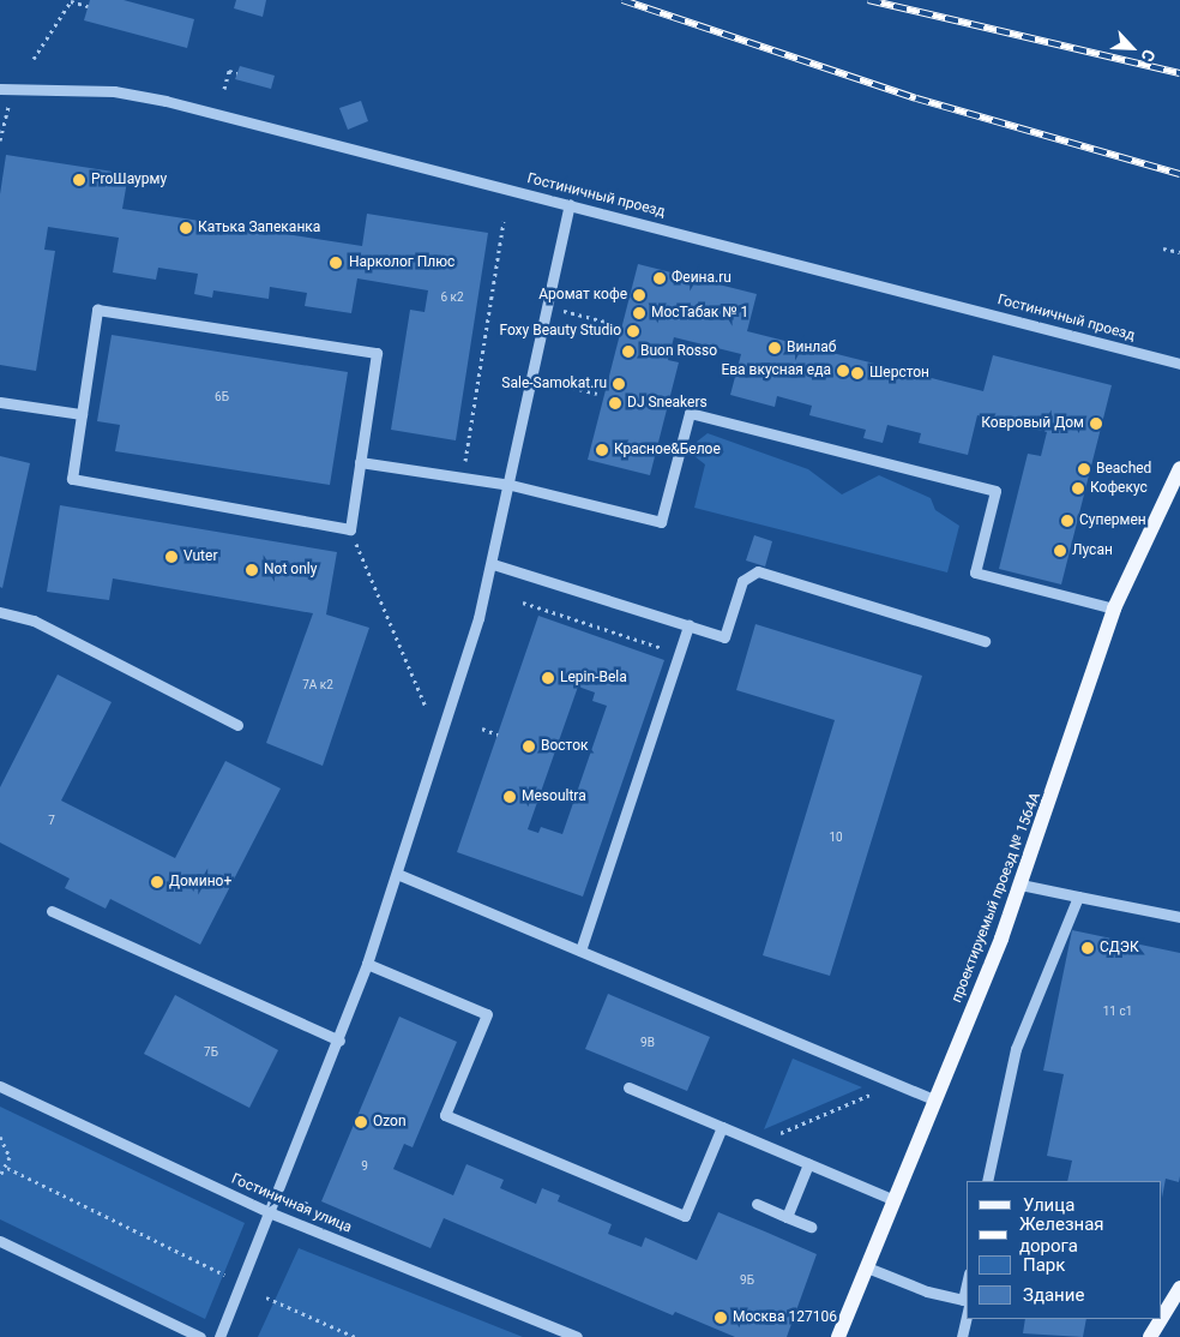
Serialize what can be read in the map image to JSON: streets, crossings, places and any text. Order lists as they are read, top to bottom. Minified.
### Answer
{"streets":{"main road":["проектируемый проезд № 1564А"],"street":["Гостиничный проезд","Гостиничная улица"]},"places":["ProШаурму","Катька Запеканка","Нарколог Плюс","Феина.ru","Аромат кофе","МосТабак № 1","Foxy Beauty Studio","Винлаб","Buon Rosso","Ева вкусная еда","Шерстон","Sale-Samokat.ru","DJ Sneakers","Ковровый Дом","Красное&Белое","Beached","Кофекус","Супермен","Лусан","Vuter","Not only","Lepin-Bela","Восток","Mesoultra","Домино+","СДЭК","Ozon","Москва 127106"],"house_numbers":["6 к2","6Б","7А к2","7","10","11 с1","9В","7Б","9","9Б"],"legend":["Улица","Железная дорога","Парк","Здание"],"north":"bottom right"}
